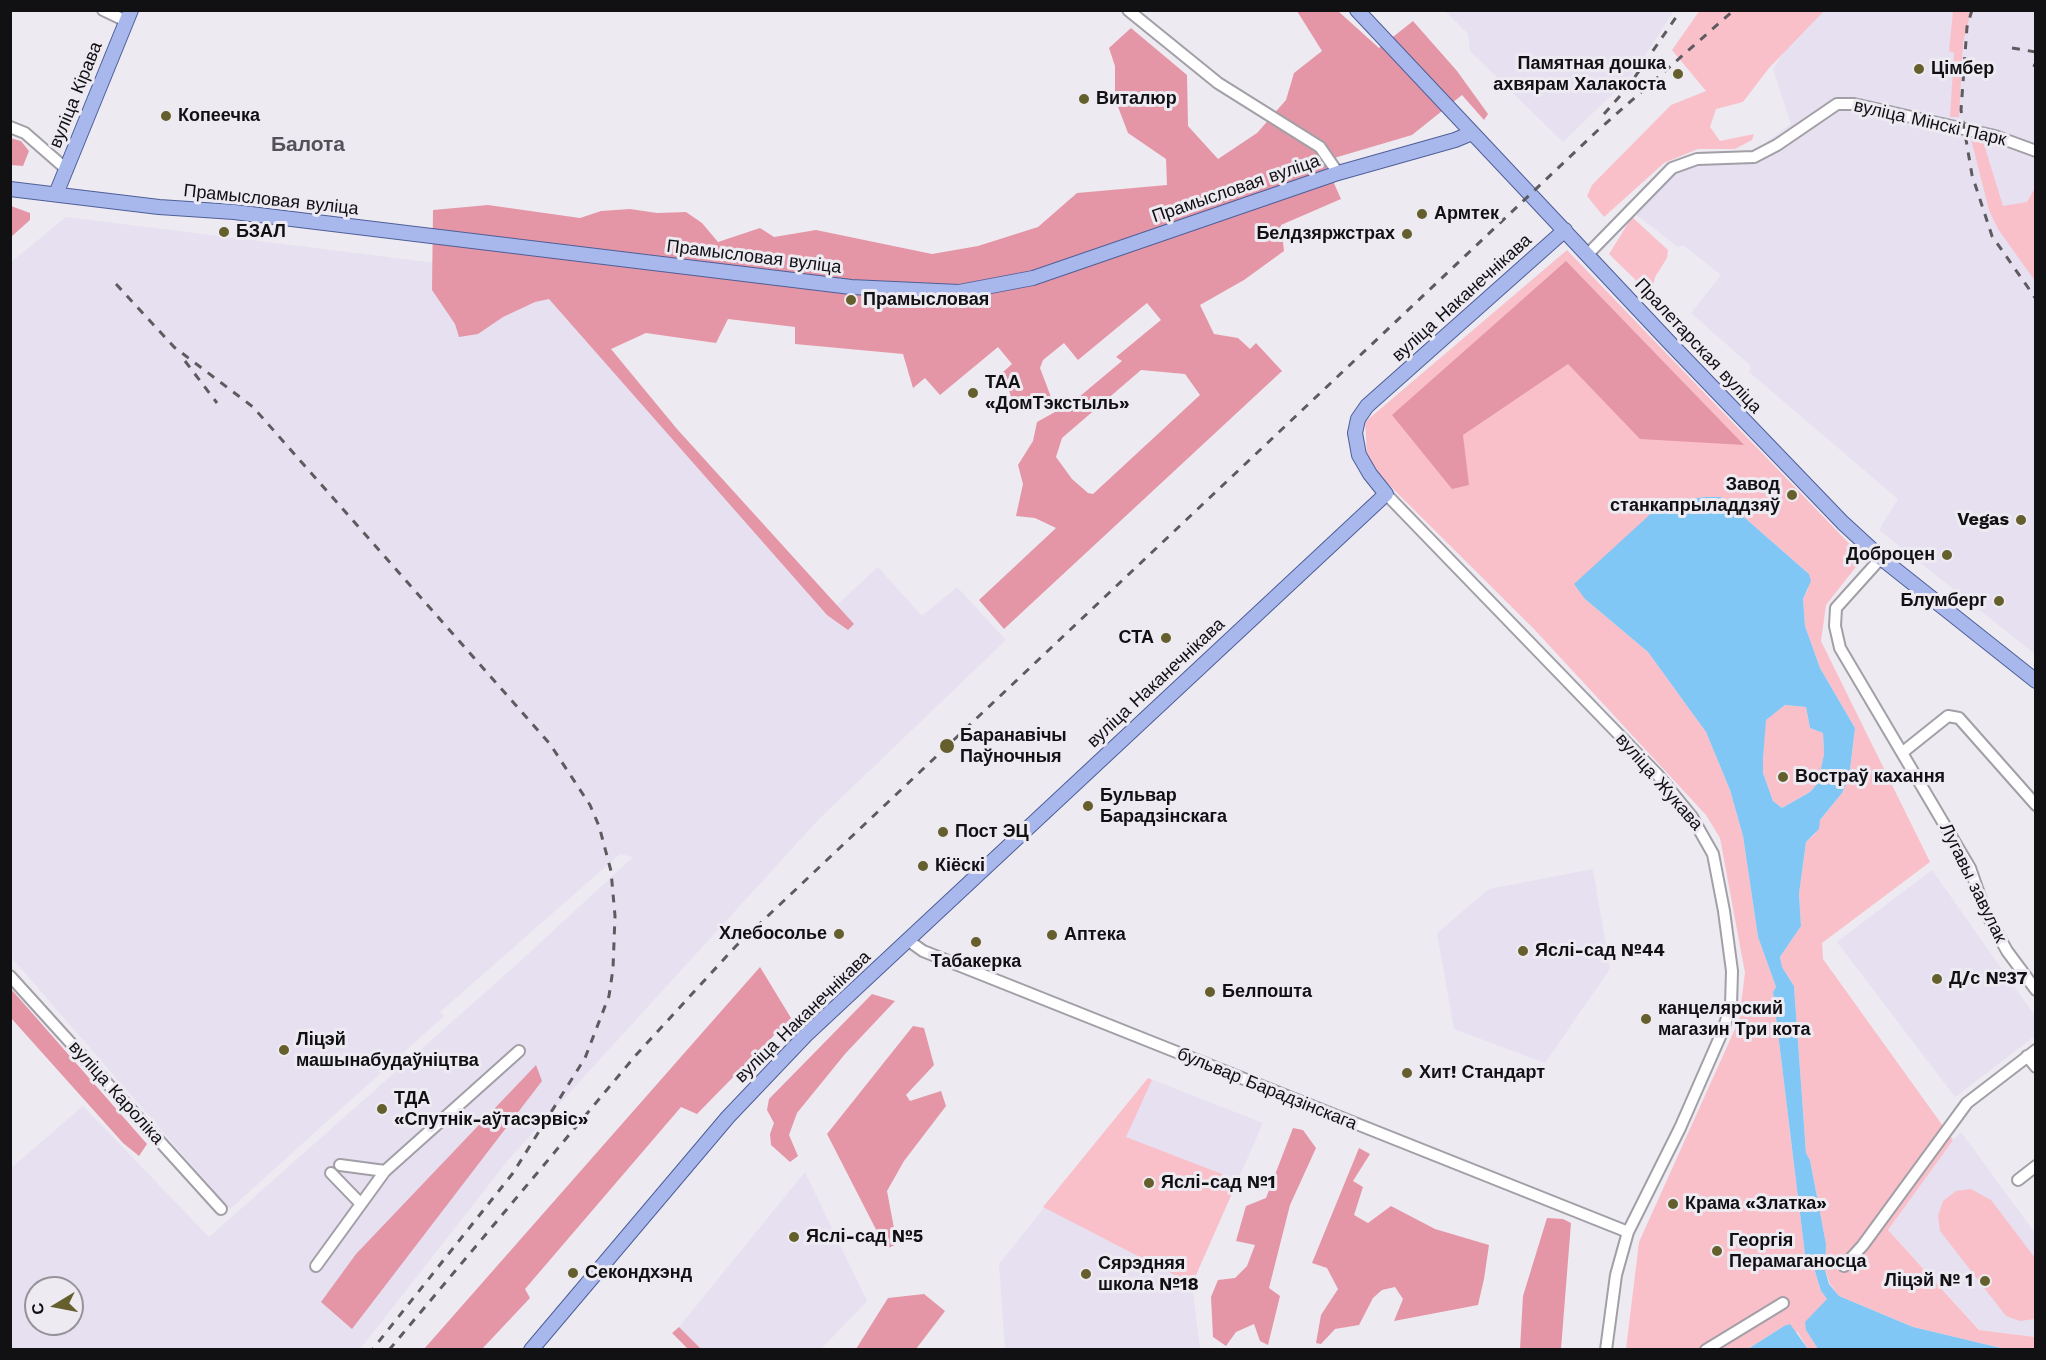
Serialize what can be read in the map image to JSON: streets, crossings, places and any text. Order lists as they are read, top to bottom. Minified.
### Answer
{"streets":{"main road":["вуліца Кірава","Прамысловая вуліца","вуліца Наканечнікава","Пралетарская вуліца"],"street":["вуліца Мінскі Парк","вуліца Жукава","Лугавы завулак","бульвар Барадзінскага","вуліца Кароліка"]},"crossings":[["вуліца Кірава","Прамысловая вуліца"],["вуліца Мінскі Парк","Пралетарская вуліца"],["Прамысловая вуліца","Пралетарская вуліца"],["вуліца Наканечнікава","Пралетарская вуліца"],["вуліца Наканечнікава","вуліца Жукава"],["вуліца Наканечнікава","бульвар Барадзінскага"],["Пралетарская вуліца","Лугавы завулак"],["вуліца Жукава","бульвар Барадзінскага"]],"districts":["Балота"],"places":["Цімбер","Памятная дошка ахвярам Халакоста","Виталюр","Копеечка","Армтек","БЗАЛ","Белдзяржстрах","Прамысловая","ТАА «ДомТэкстыль»","Завод станкапрыладдзяў","Vegas","Доброцен","Блумберг","СТА","Баранавічы Паўночныя","Востраў кахання","Бульвар Барадзінскага","Пост ЭЦ","Кіёскі","Хлебосолье","Аптека","Табакерка","Яслі-сад №44","Д/с №37","Белпошта","канцелярский магазин Три кота","Ліцэй машынабудаўніцтва","Хит! Стандарт","ТДА «Спутнік-аўтасэрвіс»","Яслі-сад №1","Крама «Златка»","Яслі-сад №5","Георгія Перамаганосца","Секондхэнд","Сярэдняя школа №18","Ліцэй № 1"],"north":"left"}
